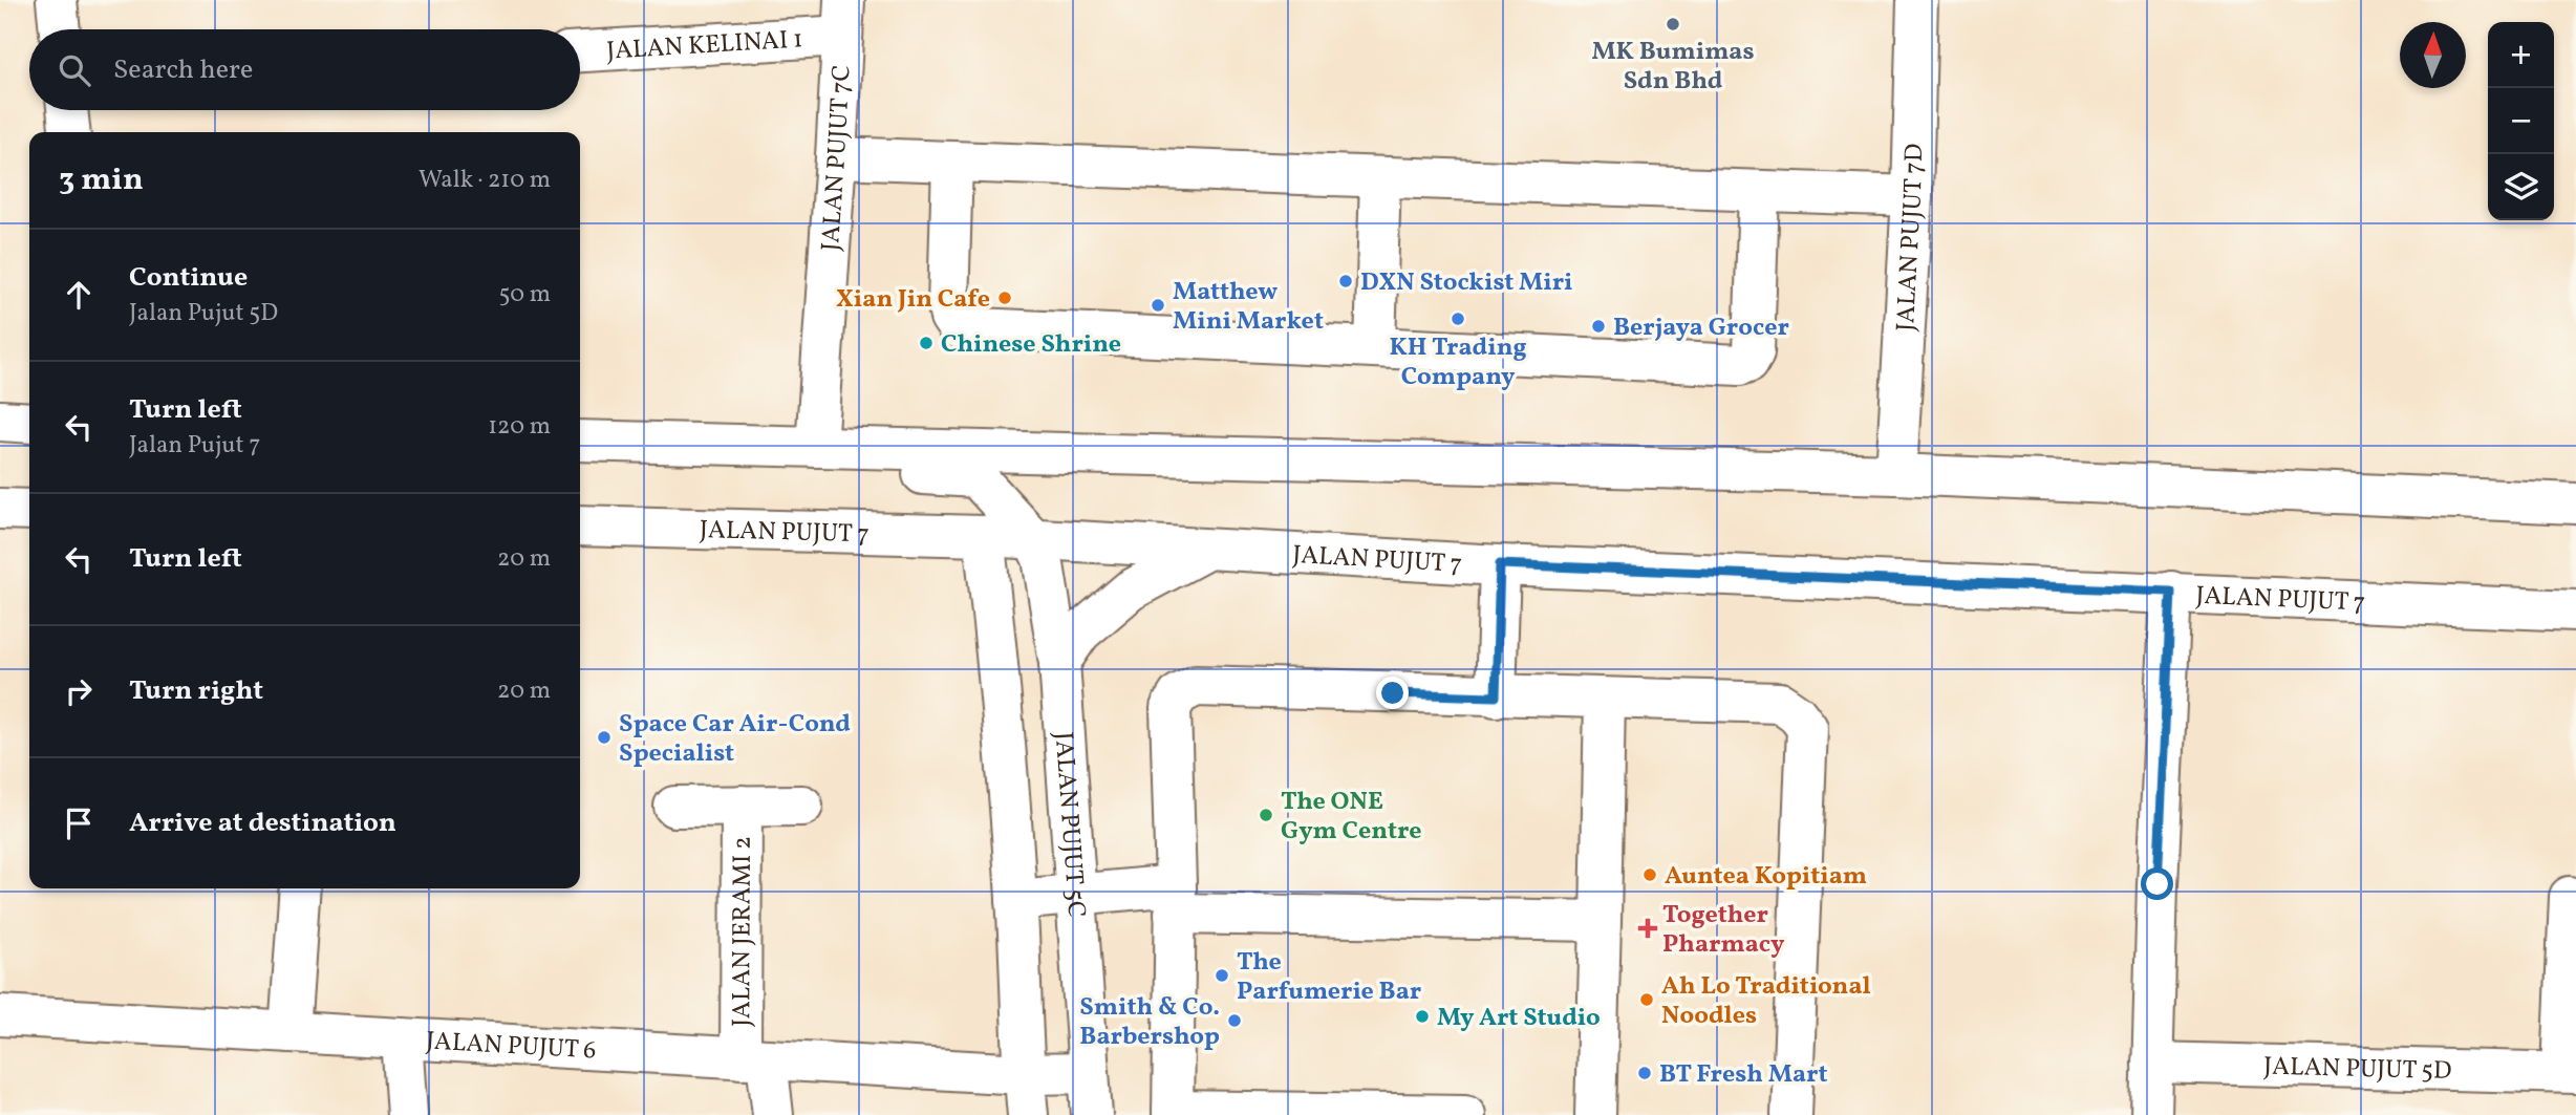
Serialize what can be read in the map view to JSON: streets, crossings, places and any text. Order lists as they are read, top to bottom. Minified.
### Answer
{"streets":{"street":["JALAN KELINAI 1","JALAN PUJUT 7C","JALAN PUJUT 7D","JALAN PUJUT 7","JALAN PUJUT 5C","JALAN JERAMI 2","JALAN PUJUT 6","JALAN PUJUT 5D"]},"crossings":[["JALAN KELINAI 1","JALAN PUJUT 7C"],["JALAN PUJUT 7","JALAN PUJUT 5C"],["JALAN PUJUT 5C","JALAN PUJUT 6"],["JALAN JERAMI 2","JALAN PUJUT 6"]],"places":{"other":["MK Bumimas Sdn Bhd","DXN Stockist Miri","Xian Jin Cafe","Matthew Mini Market","KH Trading Company","Berjaya Grocer","Chinese Shrine","Space Car Air-Cond Specialist","The ONE Gym Centre","Auntea Kopitiam","The Parfumerie Bar","Ah Lo Traditional Noodles","My Art Studio","Smith & Co. Barbershop","BT Fresh Mart"],"health":["Together Pharmacy"]},"north":"top","page":{"map_buttons":["+","−"],"search":"Search here","heading":["3 min","Walk · 210 m"],"list":[["Continue","Jalan Pujut 5D","50 m"],["Turn left","Jalan Pujut 7","120 m"],["Turn left","20 m"],["Turn right","20 m"],"Arrive at destination"]}}
